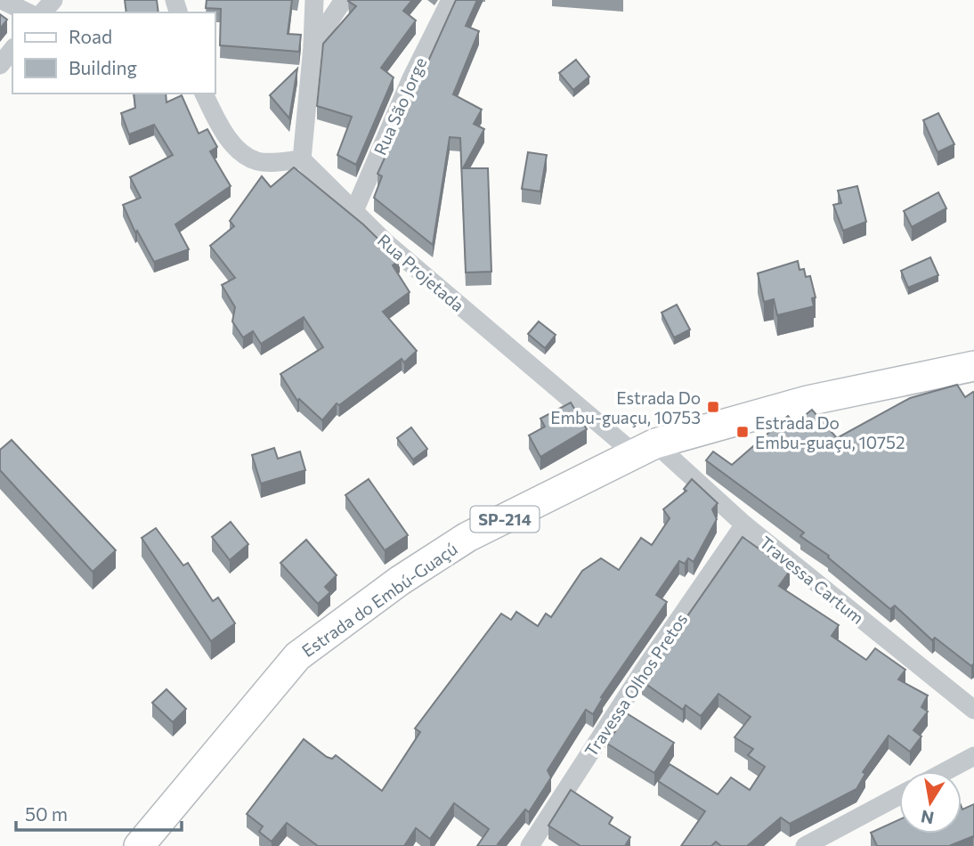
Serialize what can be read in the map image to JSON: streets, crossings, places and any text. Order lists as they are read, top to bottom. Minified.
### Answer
{"streets":{"main road":["SP-214","Estrada do Embú-Guaçú"],"street":["Rua São Jorge","Rua Projetada","Travessa Cartum","Travessa Olhos Pretos"]},"crossings":[["Rua São Jorge","Rua Projetada"],["Rua Projetada","Travessa Cartum"],["Rua Projetada","Estrada do Embú-Guaçú"],["Travessa Cartum","Estrada do Embú-Guaçú"],["Travessa Cartum","Travessa Olhos Pretos"]],"places":{"transit":["Estrada Do Embu-guaçu, 10753","Estrada Do Embu-guaçu, 10752"]},"legend":["Road","Building"],"scale_bar":"50 m","north":"bottom"}
